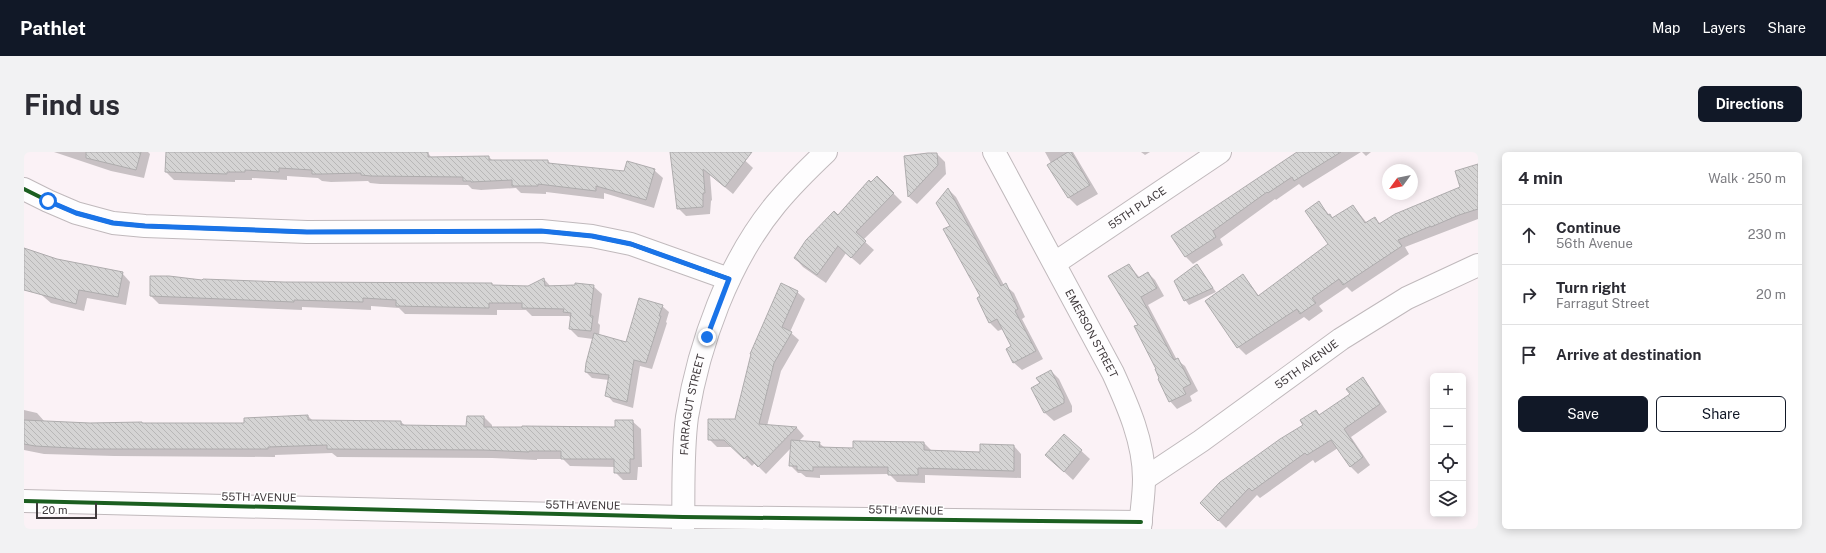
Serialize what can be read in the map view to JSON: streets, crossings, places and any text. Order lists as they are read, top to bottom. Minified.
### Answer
{"streets":{"street":["55TH PLACE","EMERSON STREET","55TH AVENUE","FARRAGUT STREET"]},"crossings":[["55TH PLACE","EMERSON STREET"],["EMERSON STREET","55TH AVENUE"],["55TH AVENUE","FARRAGUT STREET"]],"scale_bar":"20 m","north":"bottom left","page":{"header":"Pathlet","nav":["Map","Layers","Share"],"buttons":["Directions",["Save","Share"]],"title":"Find us","heading":["4 min","Walk · 250 m"],"list":[["Continue","56th Avenue","230 m"],["Turn right","Farragut Street","20 m"],"Arrive at destination"],"map_buttons":["+","−"],"scale":"20 m"}}
